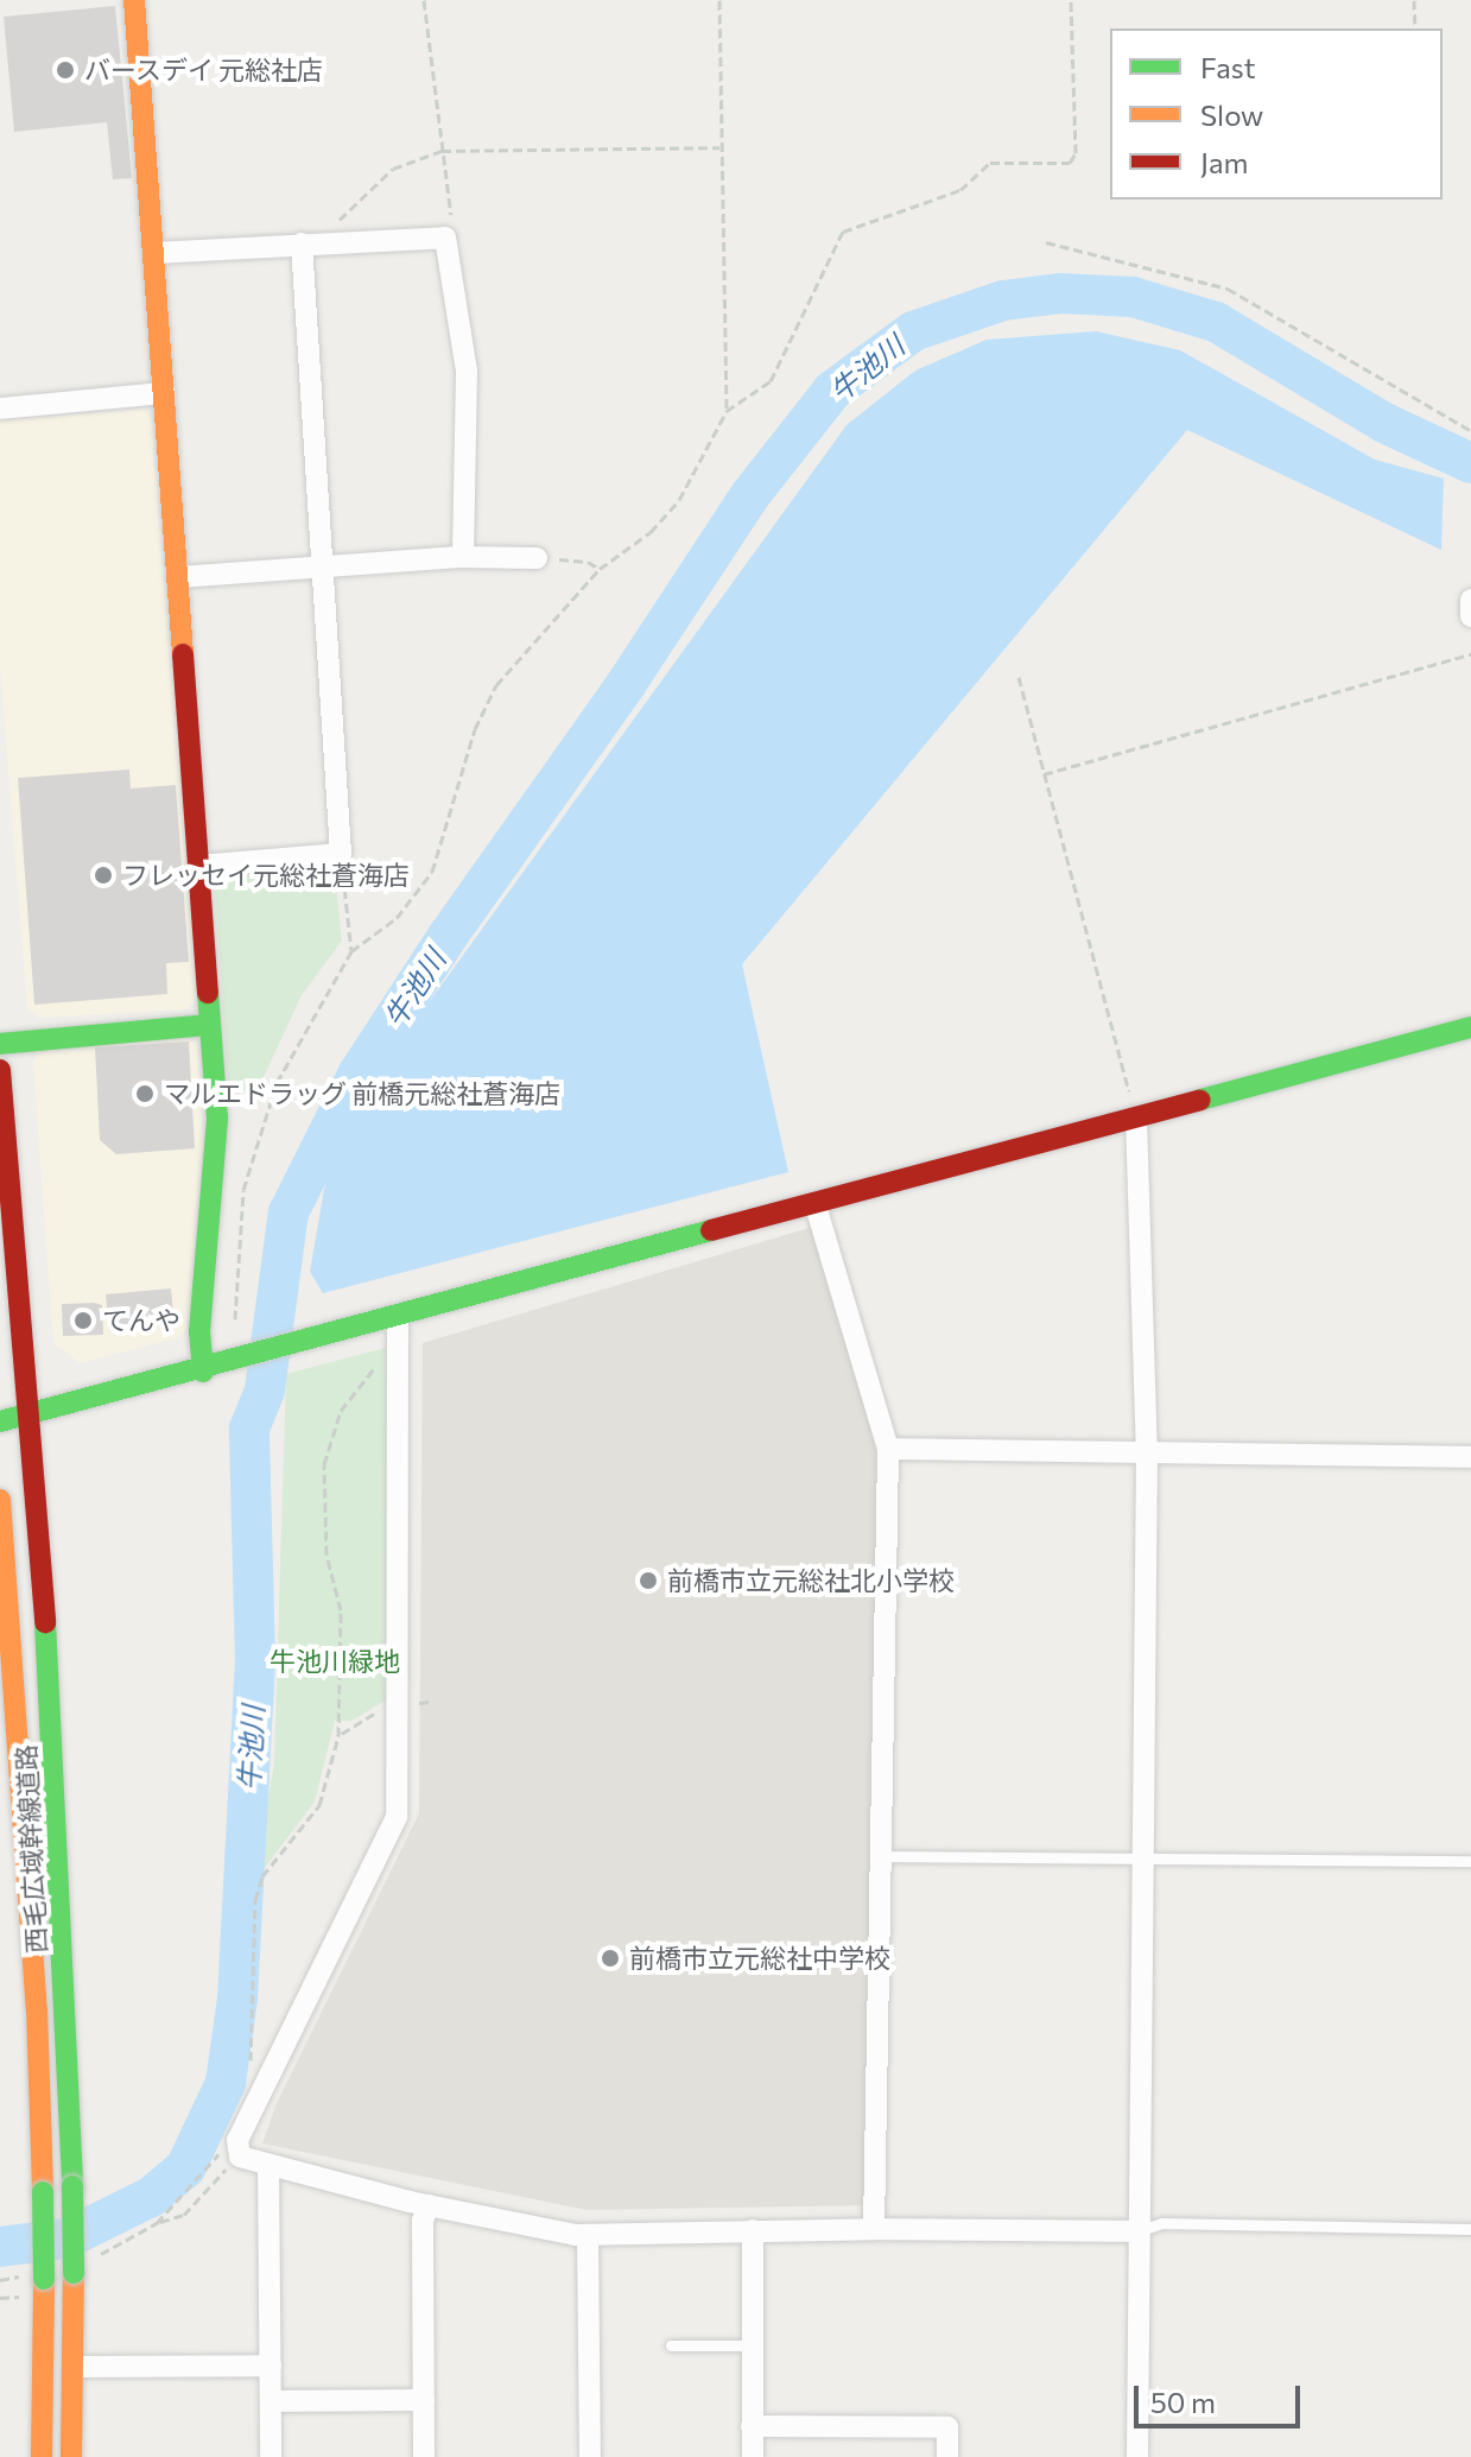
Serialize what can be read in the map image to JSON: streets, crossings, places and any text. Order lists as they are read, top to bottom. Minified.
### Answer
{"streets":{"street":["西毛広域幹線道路"]},"water":["牛池川"],"parks":["牛池川緑地"],"places":["バースデイ 元総社店","フレッセイ元総社蒼海店","マルエドラッグ 前橋元総社蒼海店","てんや","前橋市立元総社北小学校","前橋市立元総社中学校"],"legend":["Fast","Slow","Jam"],"scale_bar":"50 m"}
